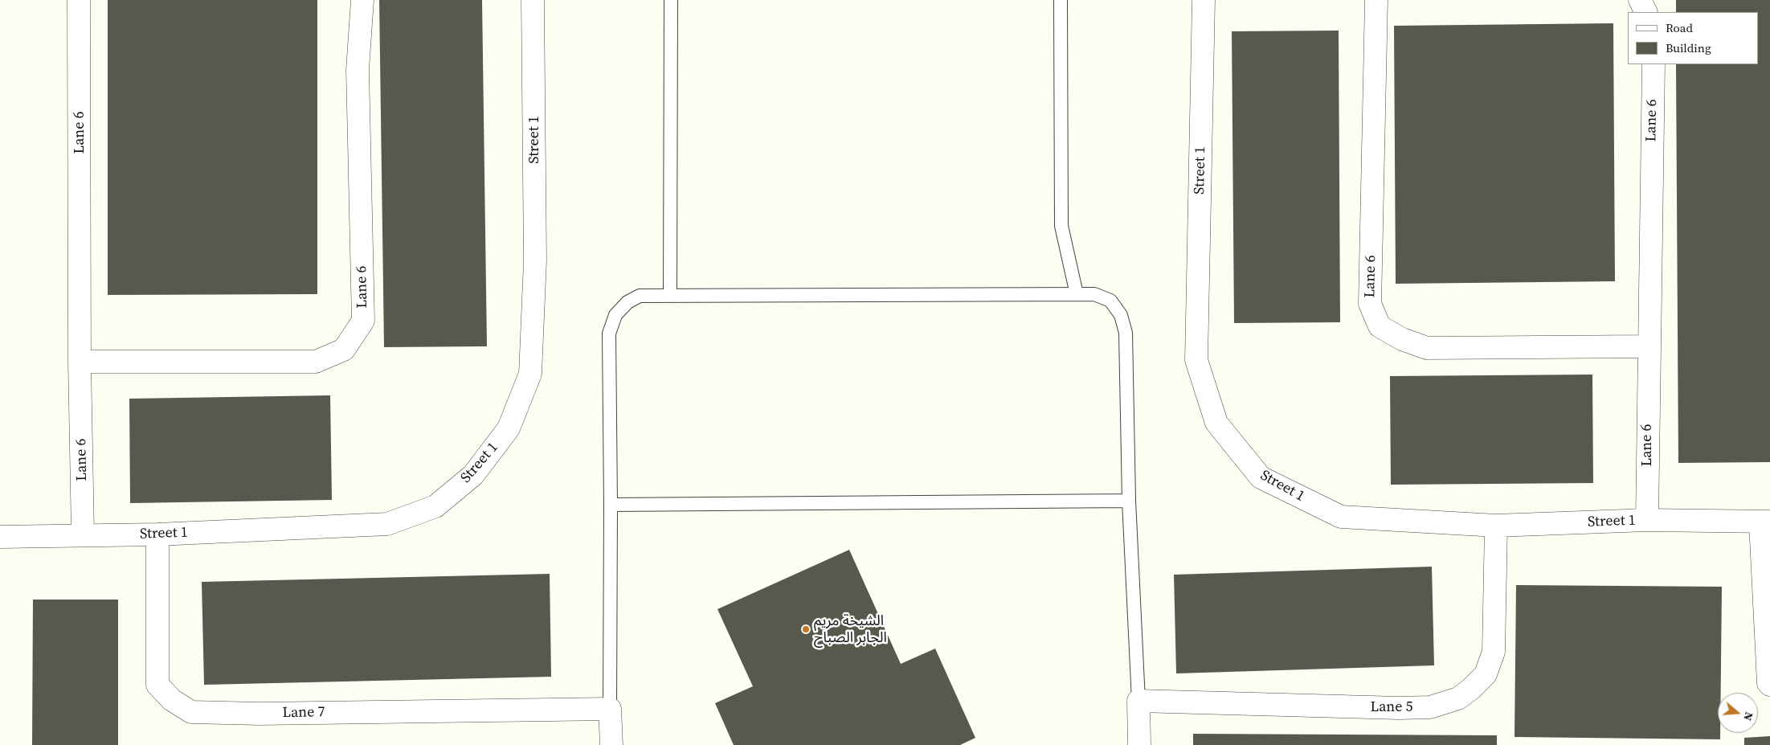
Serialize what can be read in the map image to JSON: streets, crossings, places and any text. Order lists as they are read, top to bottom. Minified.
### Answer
{"streets":{"street":["Lane 6","Street 1","Lane 5","Lane 7"]},"crossings":[["Lane 6","Street 1"],["Street 1","Lane 5"],["Street 1","Lane 7"]],"places":["الشيخة مريم الجابر الصباح"],"legend":["Road","Building"],"north":"right"}
